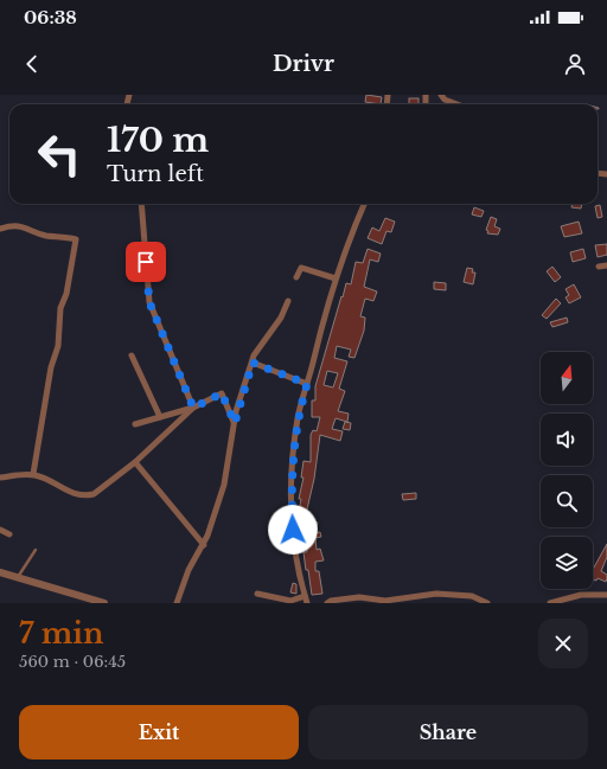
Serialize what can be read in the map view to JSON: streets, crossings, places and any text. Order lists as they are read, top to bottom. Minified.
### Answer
{"north":"top","page":{"status":"06:38","header":"Drivr","turn":["170 m","Turn left"],"heading":["7 min","560 m · 06:45"],"buttons":["Exit","Share"]}}
